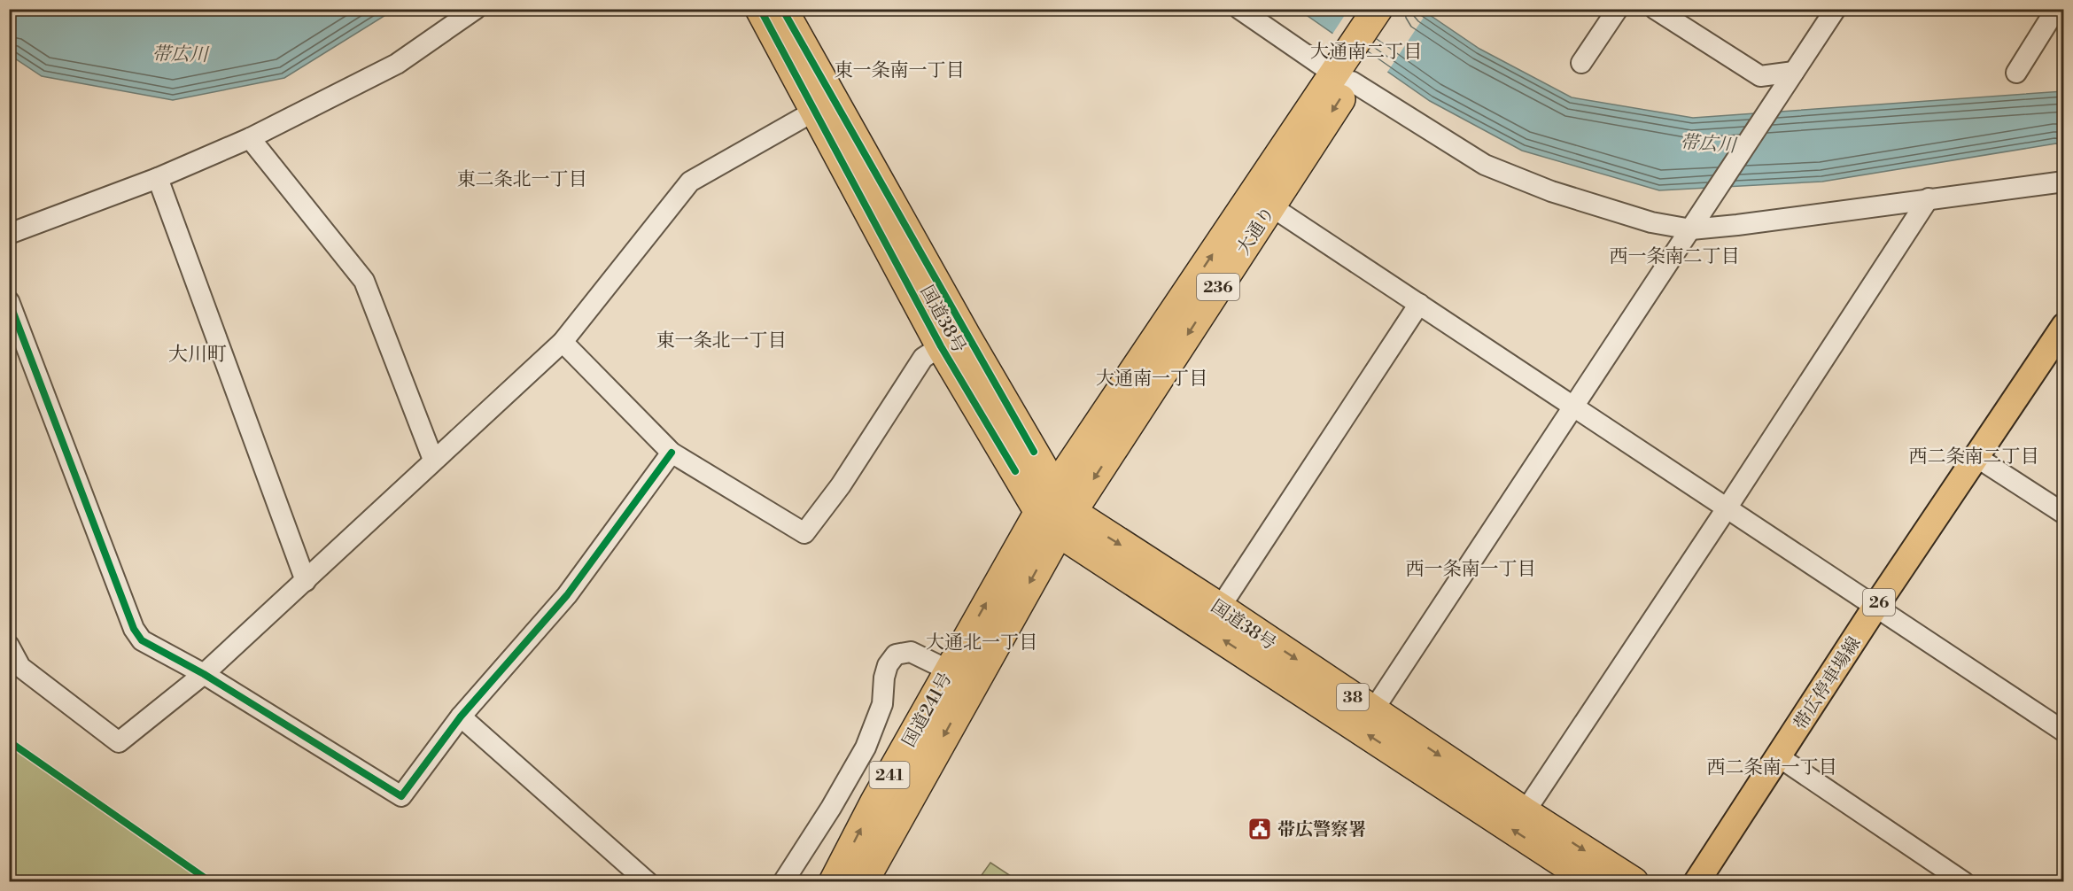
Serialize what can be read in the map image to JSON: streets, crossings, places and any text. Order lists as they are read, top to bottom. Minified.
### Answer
{"streets":{"highway":["大通り","236","国道38号","38","国道241号","241"],"main road":["26","帯広停車場線"]},"crossings":[["大通り","国道38号"],["大通り","国道241号"],["国道38号","国道241号"]],"districts":["大通南二丁目","東一条南一丁目","東二条北一丁目","西一条南二丁目","東一条北一丁目","大川町","大通南一丁目","西二条南二丁目","西一条南一丁目","大通北一丁目","西二条南一丁目"],"water":["帯広川"],"places":{"public building":["帯広警察署"]}}
